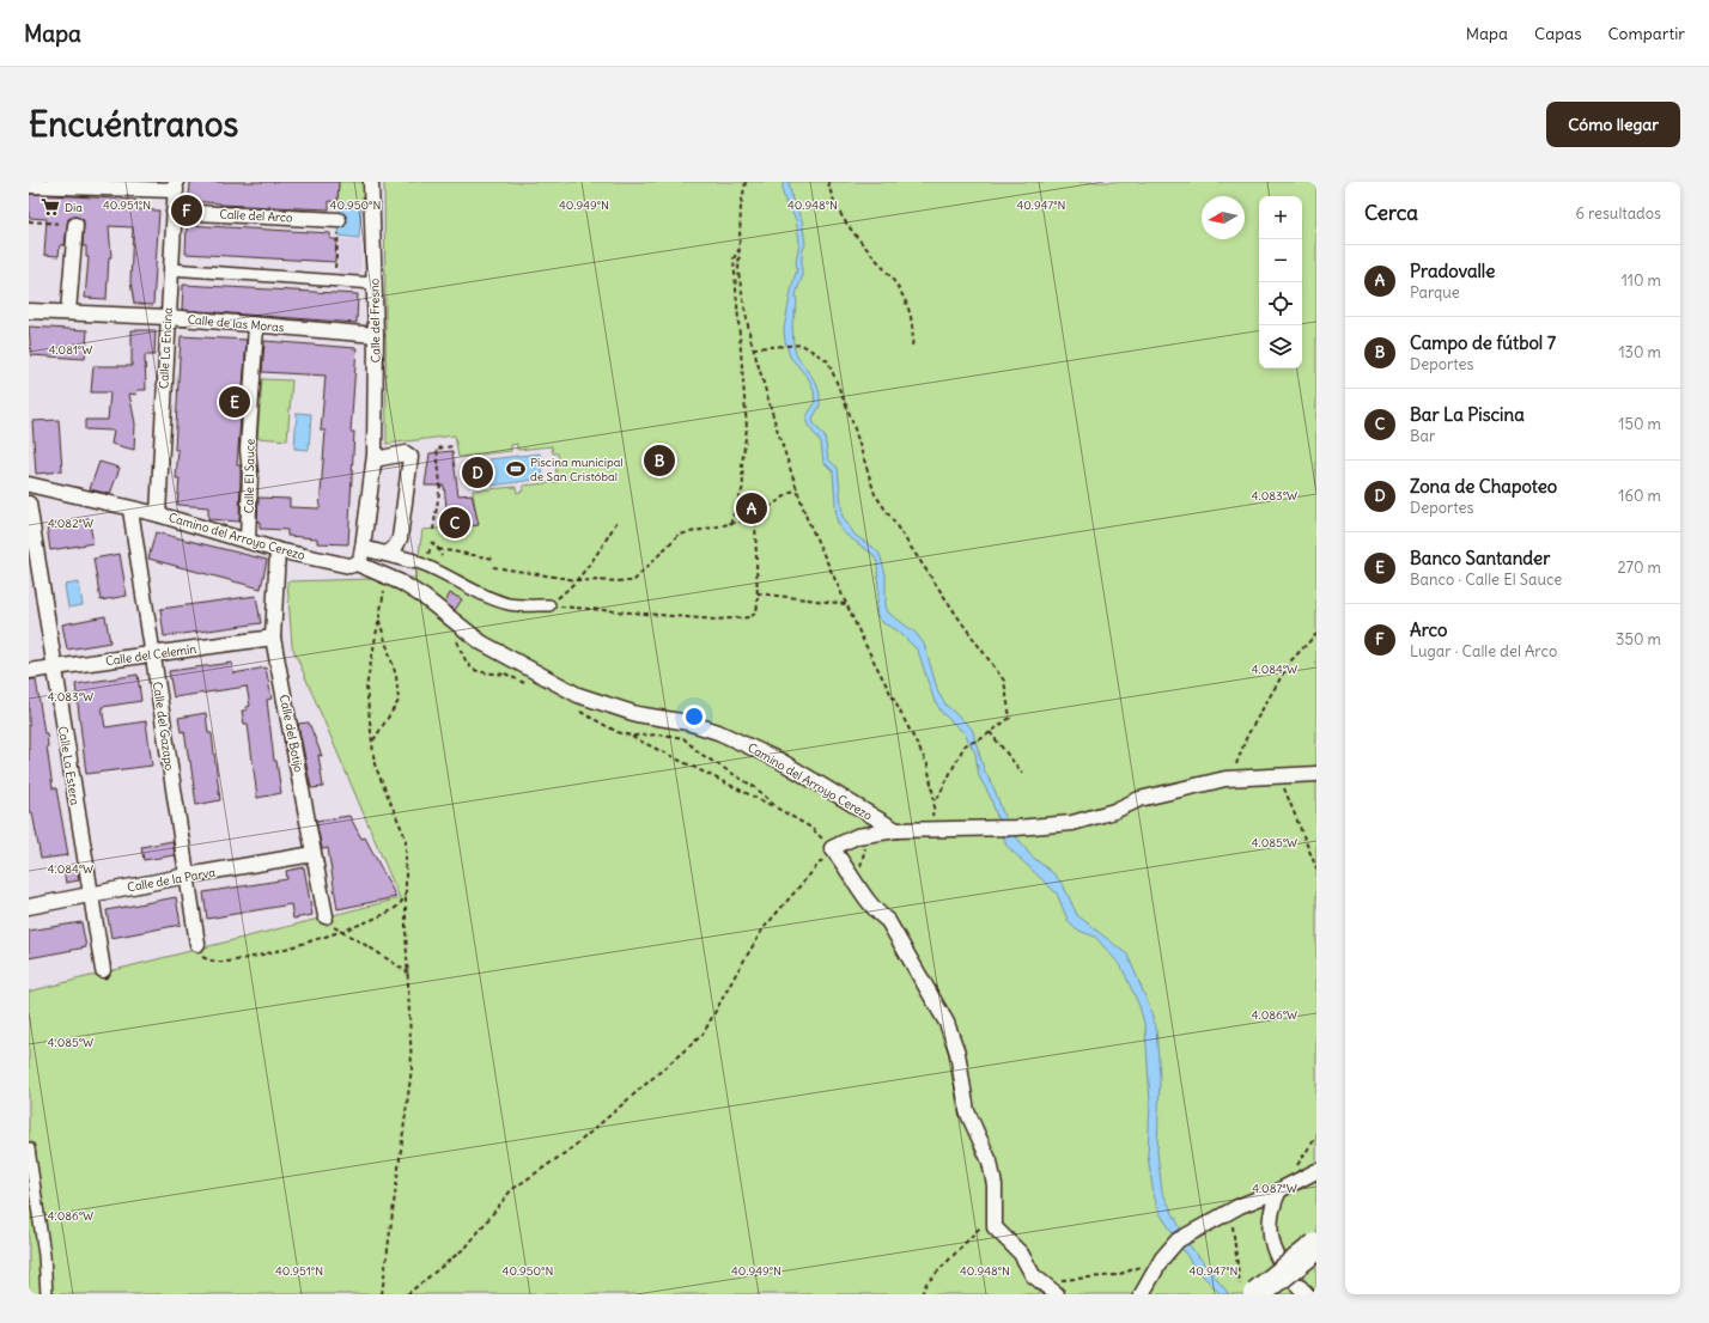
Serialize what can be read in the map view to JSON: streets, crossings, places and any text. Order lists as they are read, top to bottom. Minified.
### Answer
{"streets":{"street":["Calle del Arco","Calle del Fresno","Calle de las Moras","Calle La Encina","Calle El Sauce","Camino del Arroyo Cerezo","Calle del Celemín","Calle del Gazapo","Calle del Botijo","Calle La Estera","Calle de la Parva"]},"crossings":[["Calle del Arco","Calle La Encina"],["Calle del Fresno","Calle de las Moras"],["Calle del Fresno","Camino del Arroyo Cerezo"],["Calle de las Moras","Calle La Encina"],["Calle de las Moras","Calle El Sauce"],["Calle La Encina","Camino del Arroyo Cerezo"],["Calle El Sauce","Camino del Arroyo Cerezo"],["Camino del Arroyo Cerezo","Calle del Gazapo"],["Camino del Arroyo Cerezo","Calle del Botijo"],["Calle del Celemín","Calle del Gazapo"],["Calle del Celemín","Calle del Botijo"],["Calle del Celemín","Calle La Estera"],["Calle del Gazapo","Calle de la Parva"],["Calle del Botijo","Calle de la Parva"],["Calle La Estera","Calle de la Parva"]],"places":{"supermarket":["Dia"],"sports":["Piscina municipal de San Cristóbal"]},"north":"left","page":{"header":"Mapa","nav":["Mapa","Capas","Compartir"],"buttons":"Cómo llegar","title":"Encuéntranos","heading":["Cerca","6 resultados"],"pins":["F","E","B","D","A","C"],"map_buttons":["+","−"],"list":[{"mark":"A","name":"Pradovalle","note":"Parque","value":"110 m"},{"mark":"B","name":"Campo de fútbol 7","note":"Deportes","value":"130 m"},{"mark":"C","name":"Bar La Piscina","note":"Bar","value":"150 m"},{"mark":"D","name":"Zona de Chapoteo","note":"Deportes","value":"160 m"},{"mark":"E","name":"Banco Santander","note":"Banco · Calle El Sauce","value":"270 m"},{"mark":"F","name":"Arco","note":"Lugar · Calle del Arco","value":"350 m"}]},"coordinates":["40.951°N","40.950°N","40.949°N","40.948°N","40.947°N","4.081°W","4.083°W","4.082°W","4.084°W","4.085°W","4.086°W","4.087°W"]}
